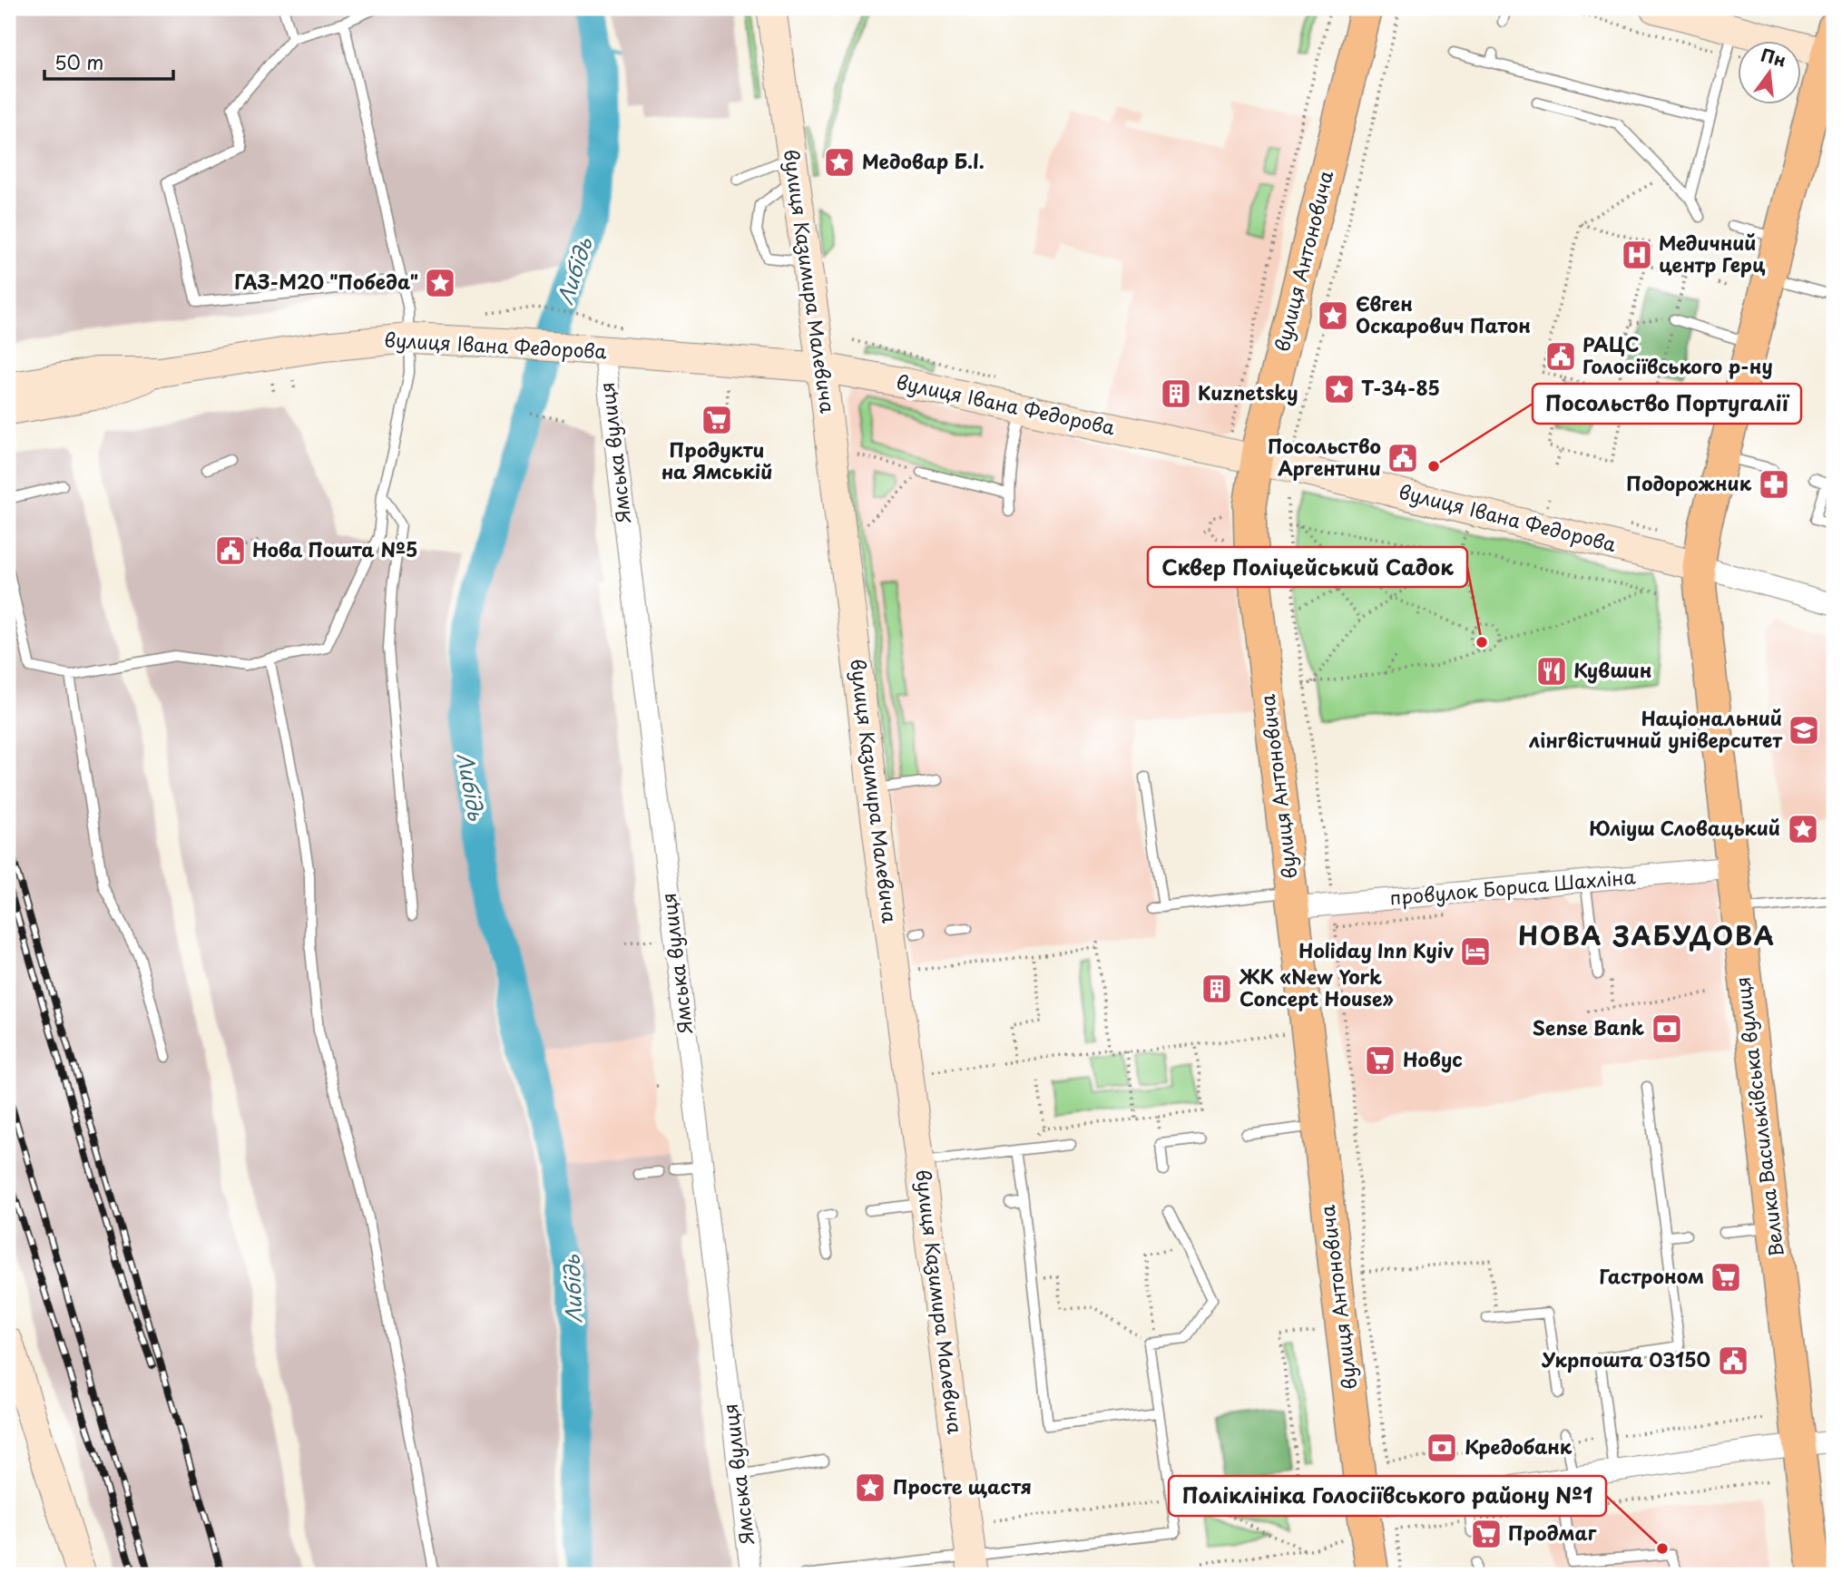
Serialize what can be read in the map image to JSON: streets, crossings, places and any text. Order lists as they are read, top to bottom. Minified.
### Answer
{"streets":{"main road":["вулиця Антоновича","вулиця Казимира Малевича","вулиця Івана Федорова","Велика Васильківська вулиця"],"street":["Ямська вулиця","провулок Бориса Шахліна"]},"crossings":[["вулиця Антоновича","вулиця Івана Федорова"],["вулиця Антоновича","провулок Бориса Шахліна"],["вулиця Казимира Малевича","вулиця Івана Федорова"],["вулиця Івана Федорова","Ямська вулиця"],["вулиця Івана Федорова","Велика Васильківська вулиця"],["провулок Бориса Шахліна","Велика Васильківська вулиця"]],"districts":["НОВА ЗАБУДОВА"],"water":["Либідь"],"places":{"place":["Медовар Б.І.","ГАЗ-М20 \"Победа\"","Євген Оскарович Патон","Т-34-85","Юліуш Словацький","Просте щастя"],"hospital":["Медичний центр Герц"],"public building":["РАЦС Голосіївського р-ну","Посольство Аргентини","Нова Пошта №5","Укрпошта 03150"],"building":["Kuznetsky","ЖК «New York Concept House»"],"supermarket":["Продукти на Ямській","Новус","Гастроном","Продмаг"],"other":["Посольство Португалії","Сквер Поліцейський Садок","Поліклініка Голосіївського району №1"],"pharmacy":["Подорожник"],"restaurant":["Кувшин"],"school or university":["Національний лінгвістичний університет"],"hotel":["Holiday Inn Kyiv"],"bank":["Sense Bank","Кредобанк"]},"scale_bar":"50 m","north":"top"}
